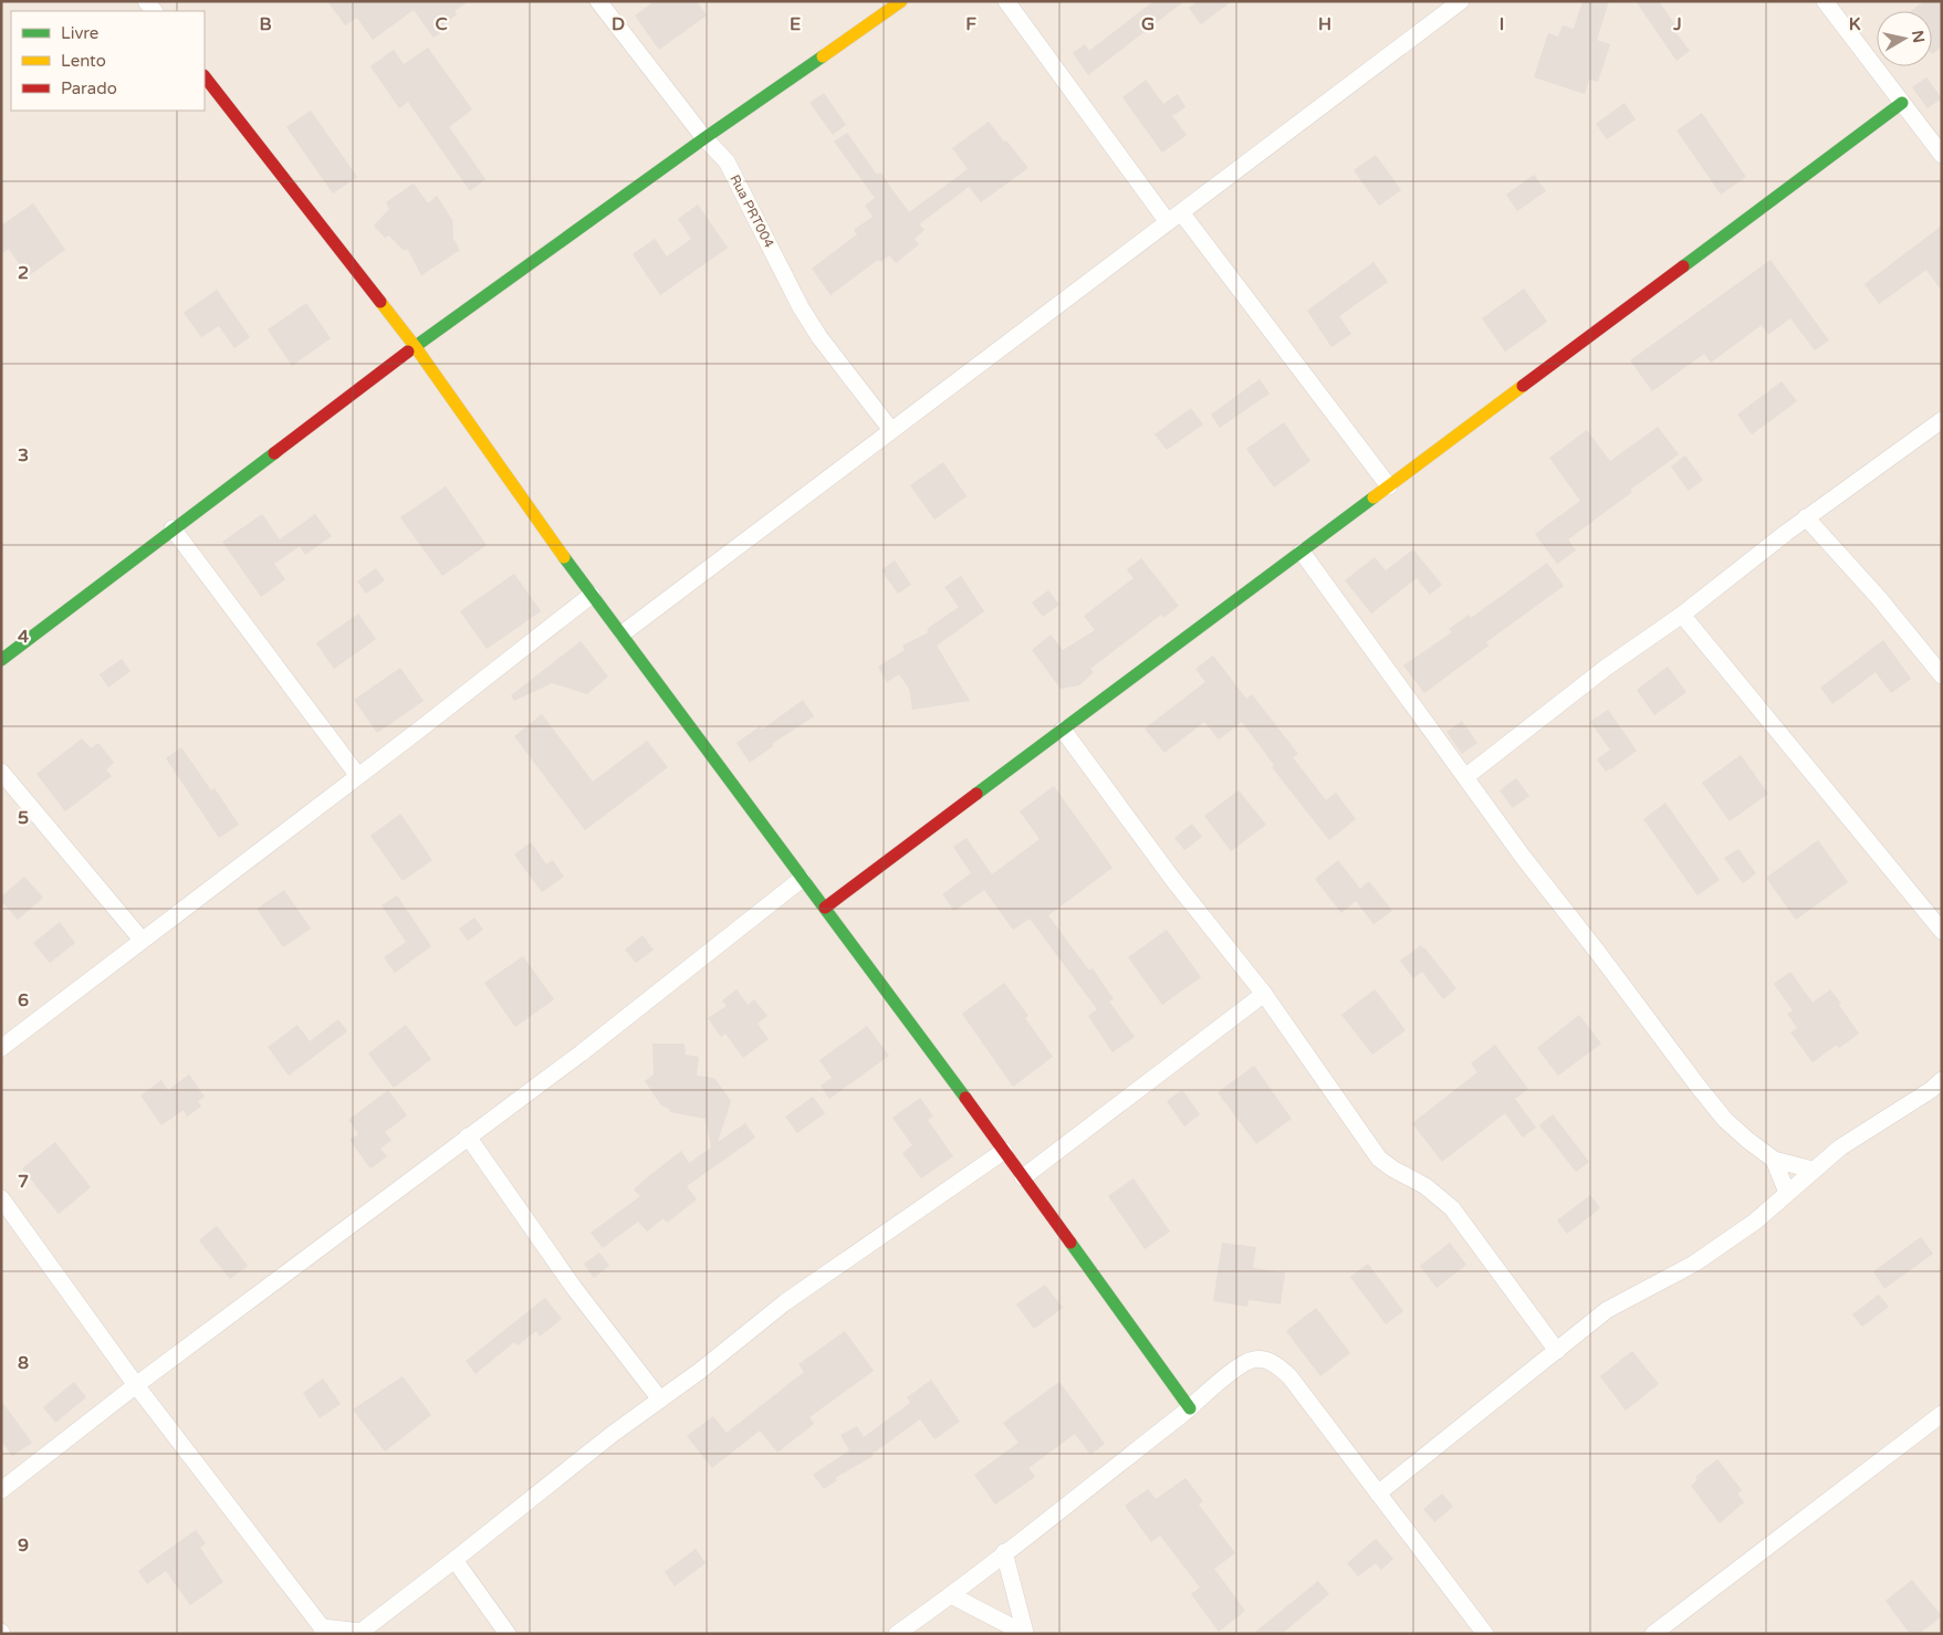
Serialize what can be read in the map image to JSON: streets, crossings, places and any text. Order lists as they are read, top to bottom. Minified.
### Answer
{"streets":{"street":["Rua PRT004"]},"legend":["Livre","Lento","Parado"],"north":"right","grid":{"columns":["B","C","D","E","F","G","H","I","J","K"],"rows":["2","3","4","5","6","7","8","9"]}}
